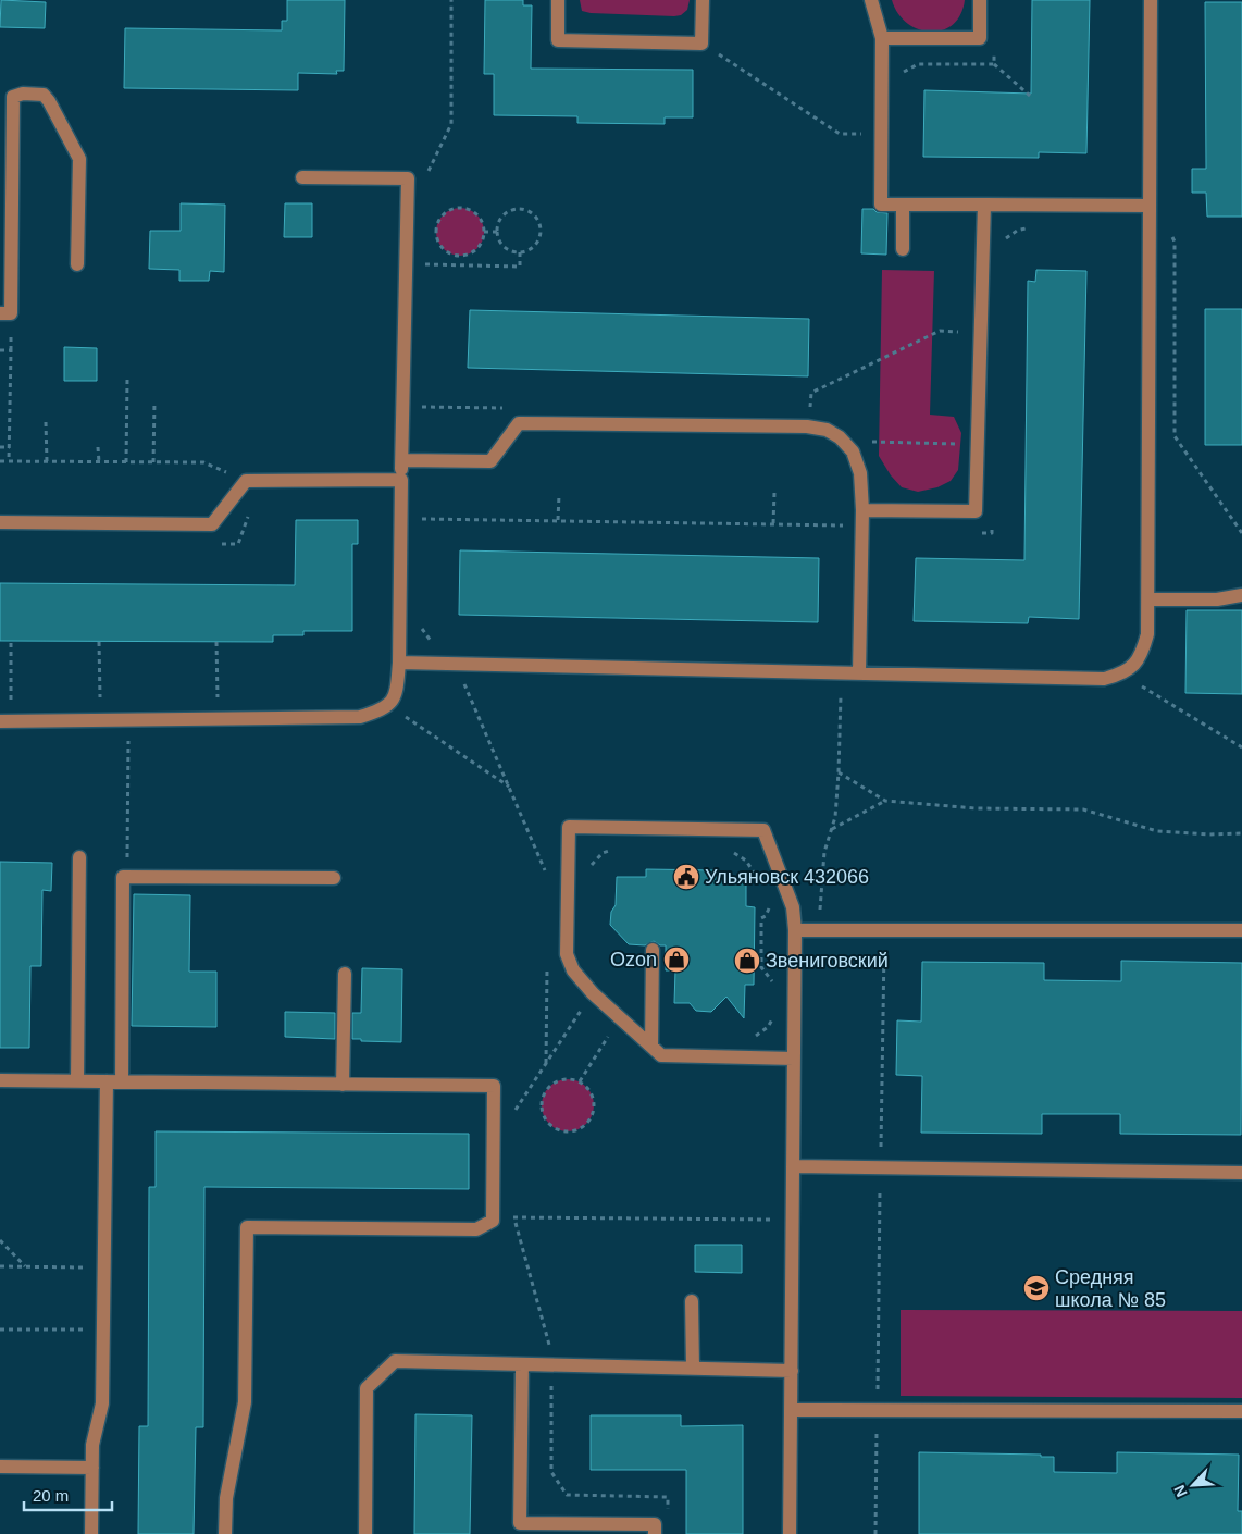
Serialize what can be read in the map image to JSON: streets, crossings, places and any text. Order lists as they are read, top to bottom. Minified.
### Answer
{"places":{"public building":["Ульяновск 432066"],"shop":["Ozon","Звениговский"],"school or university":["Средняя школа № 85"]},"scale_bar":"20 m","north":"bottom left"}
